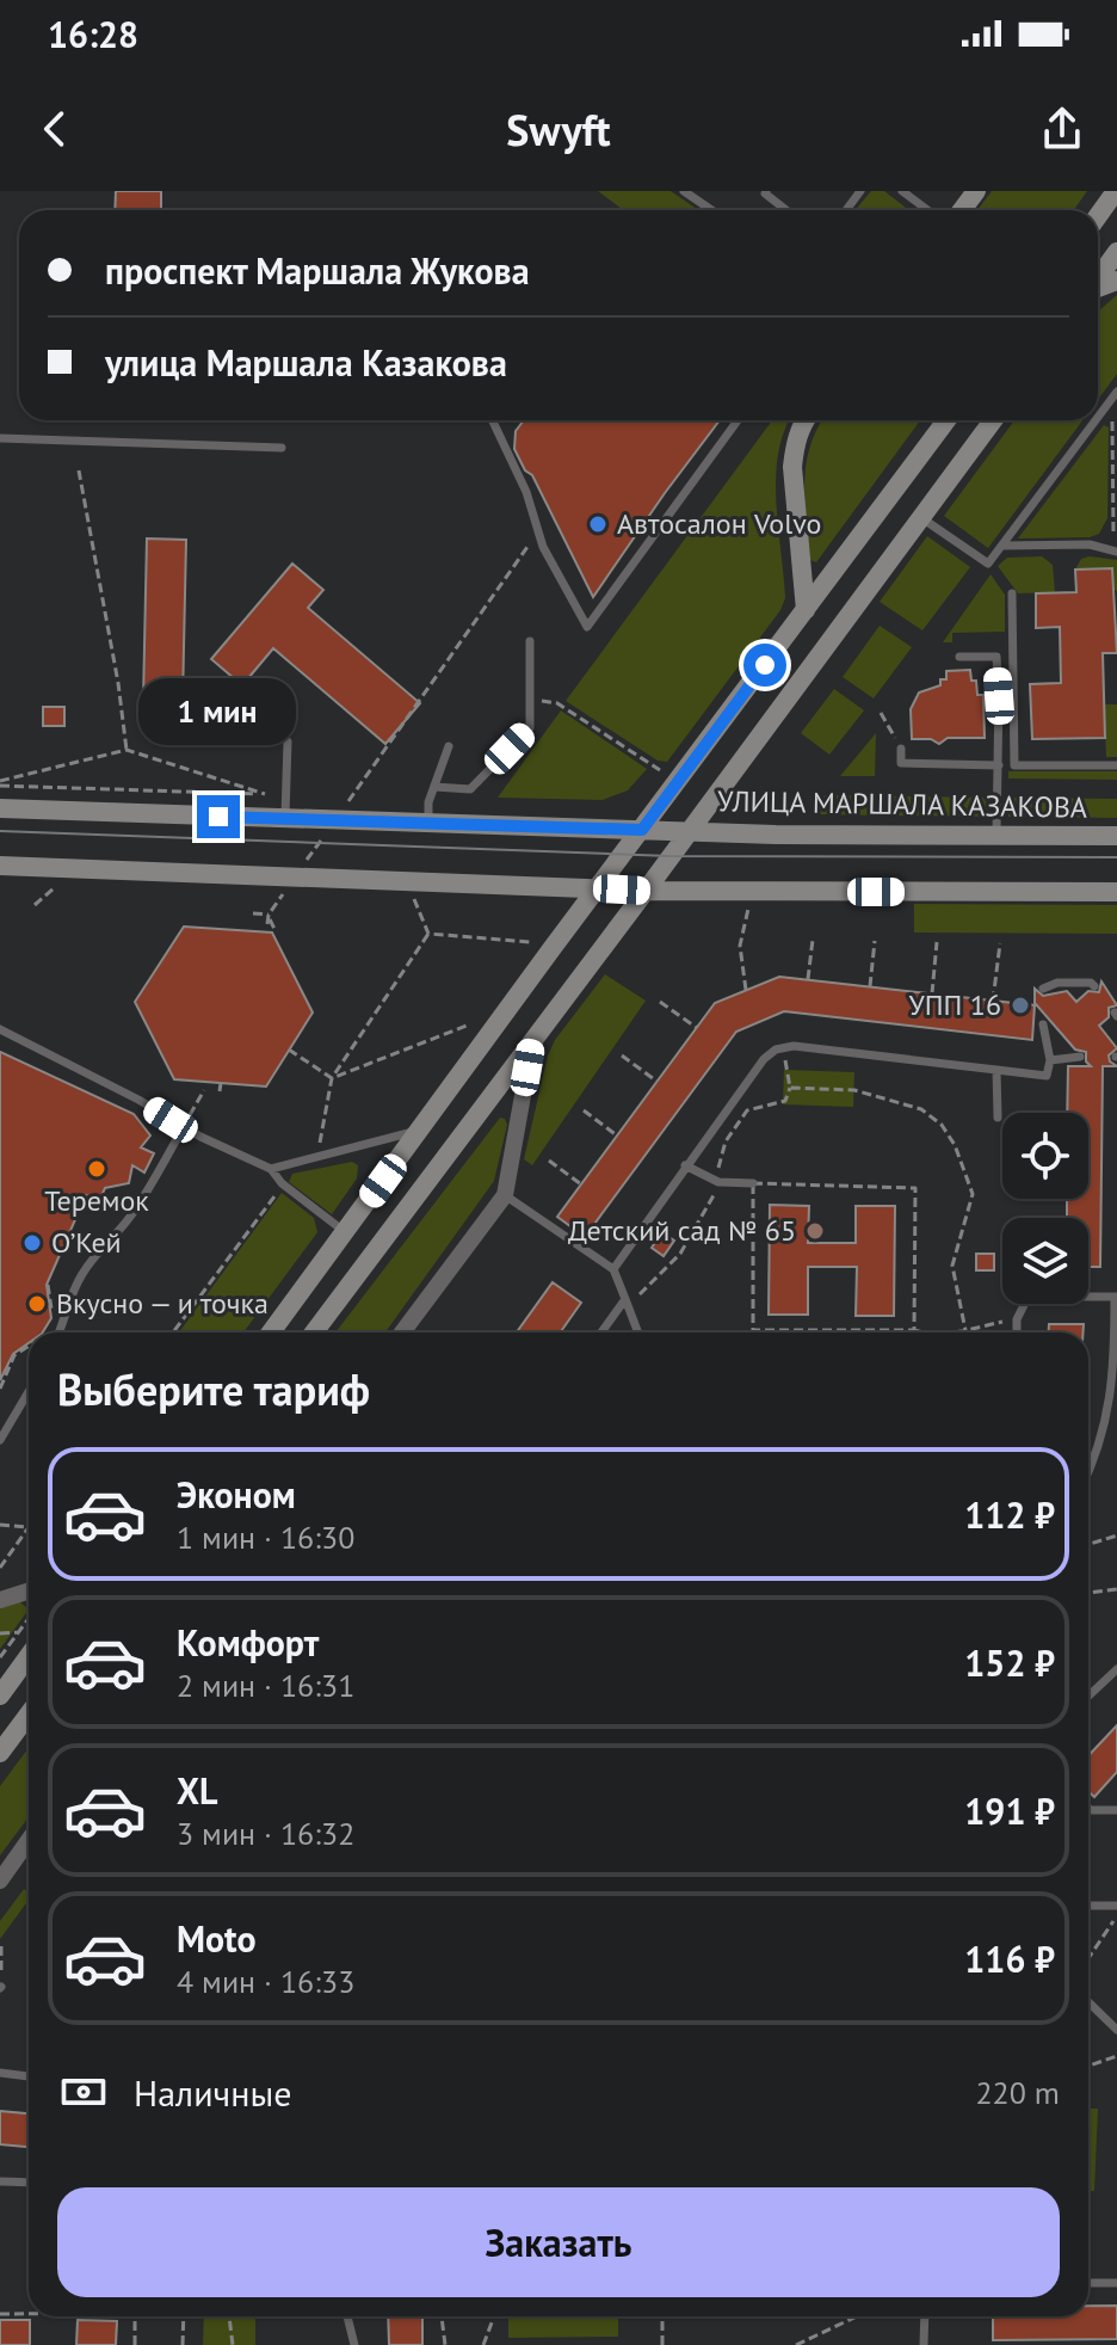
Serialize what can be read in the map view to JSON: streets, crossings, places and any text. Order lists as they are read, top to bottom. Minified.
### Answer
{"streets":{"main road":["УЛИЦА МАРШАЛА КАЗАКОВА"]},"places":["Автосалон Volvo","УПП 16","Теремок","Детский сад № 65","О’Кей","Вкусно — и точка"],"page":{"status":"16:28","header":"Swyft","banner":["проспект Маршала Жукова","улица Маршала Казакова"],"bubble":"1 мин","heading":"Выберите тариф","list":[{"name":"Эконом","note":"1 мин · 16:30","value":"112 ₽"},{"name":"Комфорт","note":"2 мин · 16:31","value":"152 ₽"},{"name":"XL","note":"3 мин · 16:32","value":"191 ₽"},{"name":"Moto","note":"4 мин · 16:33","value":"116 ₽"}],"pay":["Наличные","220 m"],"buttons":"Заказать"}}
